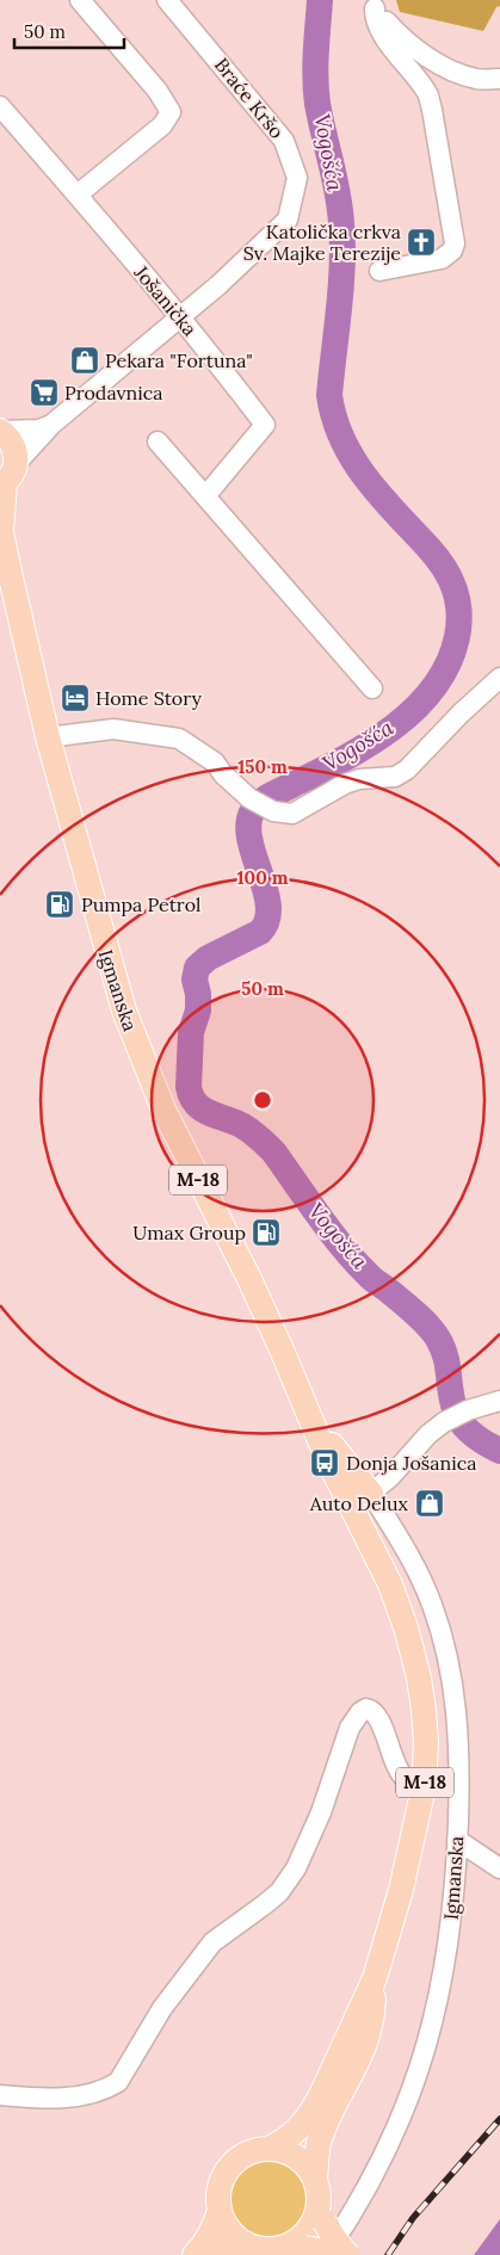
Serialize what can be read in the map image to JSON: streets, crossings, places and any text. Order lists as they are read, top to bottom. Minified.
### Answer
{"streets":{"main road":["Igmanska","M-18"],"street":["Braće Kršo","Jošanička"]},"crossings":[["Braće Kršo","Jošanička"],["Braće Kršo","Igmanska"],["Braće Kršo","M-18"],["Igmanska","M-18"]],"water":["Vogošća"],"places":{"church":["Katolička crkva Sv. Majke Terezije"],"shop":["Pekara \"Fortuna\"","Auto Delux"],"supermarket":["Prodavnica"],"hotel":["Home Story"],"fuel station":["Pumpa Petrol","Umax Group"],"bus stop":["Donja Jošanica"]},"scale_bar":"50 m","rings":["150 m","100 m","50 m"]}
